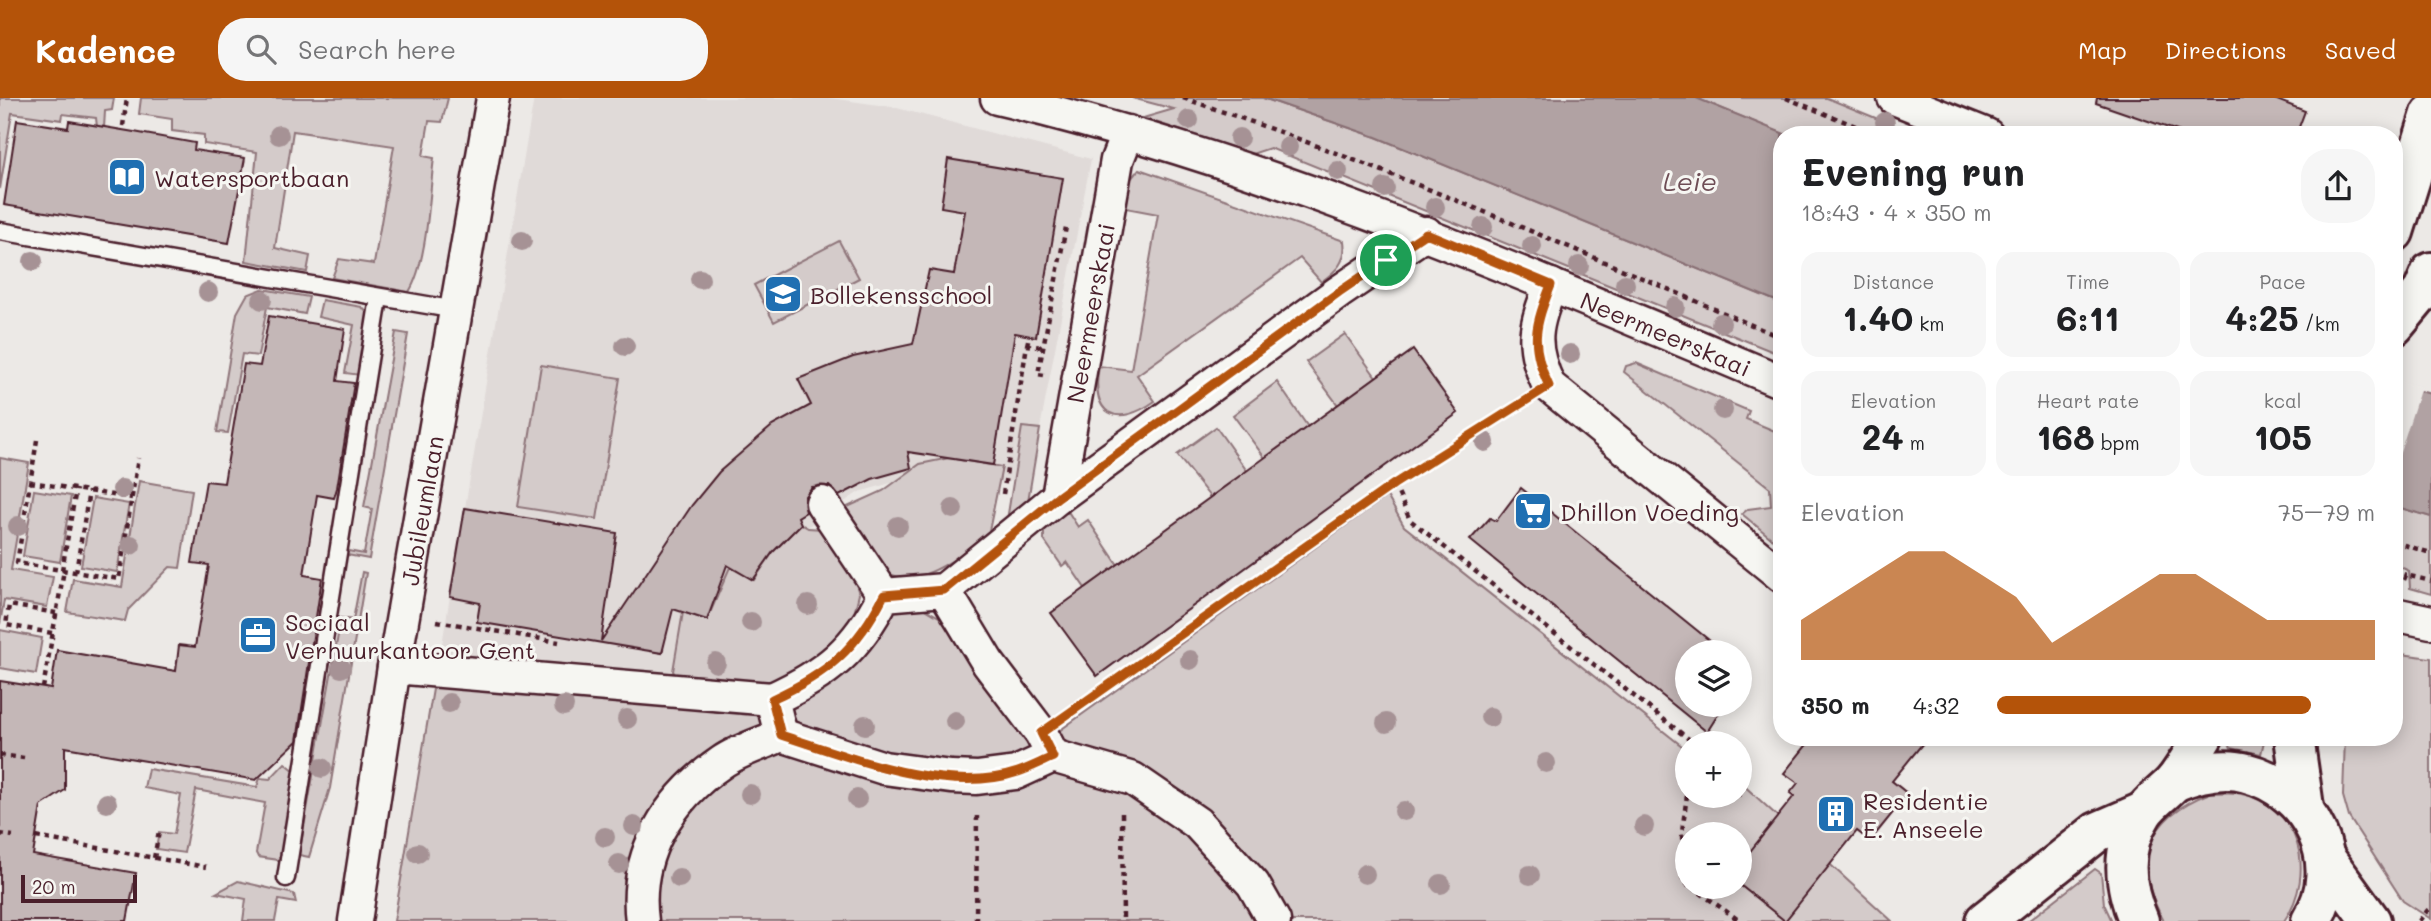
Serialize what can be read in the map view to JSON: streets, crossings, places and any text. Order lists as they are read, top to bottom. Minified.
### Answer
{"streets":{"street":["Neermeerskaai","Jubileumlaan"]},"water":["Leie"],"places":{"library":["Watersportbaan"],"school or university":["Bollekensschool"],"supermarket":["Dhillon Voeding"],"office":["Sociaal Verhuurkantoor Gent"],"building":["Residentie E. Anseele"]},"scale_bar":"20 m","page":{"header":"Kadence","search":"Search here","nav":["Map","Directions","Saved"],"heading":["Evening run","18:43 · 4 × 350 m"],"stats":[["Distance","1.40 km"],["Time","6:11"],["Pace","4:25 /km"],["Elevation","24 m"],["Heart rate","168 bpm"],["kcal","105"]],"chart":["Elevation","75–79 m"],"map_buttons":["+","−"],"list":[{"name":"350 m","note":"4:32"}],"scale":"20 m"}}
